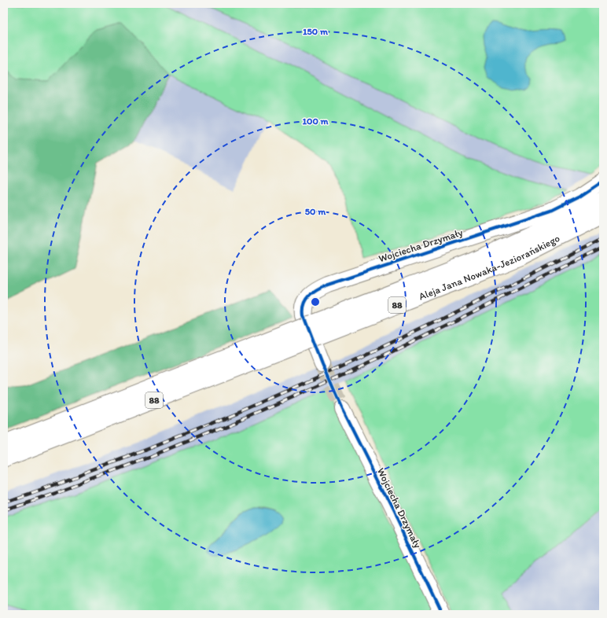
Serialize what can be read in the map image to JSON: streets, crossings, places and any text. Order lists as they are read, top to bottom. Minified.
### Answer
{"streets":{"main road":["Aleja Jana Nowaka-Jeziorańskiego","88"],"street":["Wojciecha Drzymały"]},"rings":["150 m","100 m","50 m"]}
